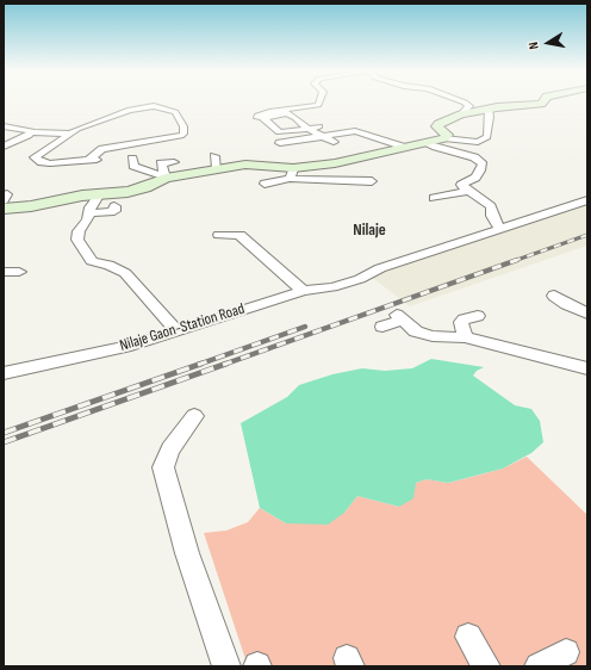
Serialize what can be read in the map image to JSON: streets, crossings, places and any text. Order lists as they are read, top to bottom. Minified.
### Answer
{"streets":{"street":["Nilaje Gaon-Station Road"]},"districts":["Nilaje"],"north":"left"}
